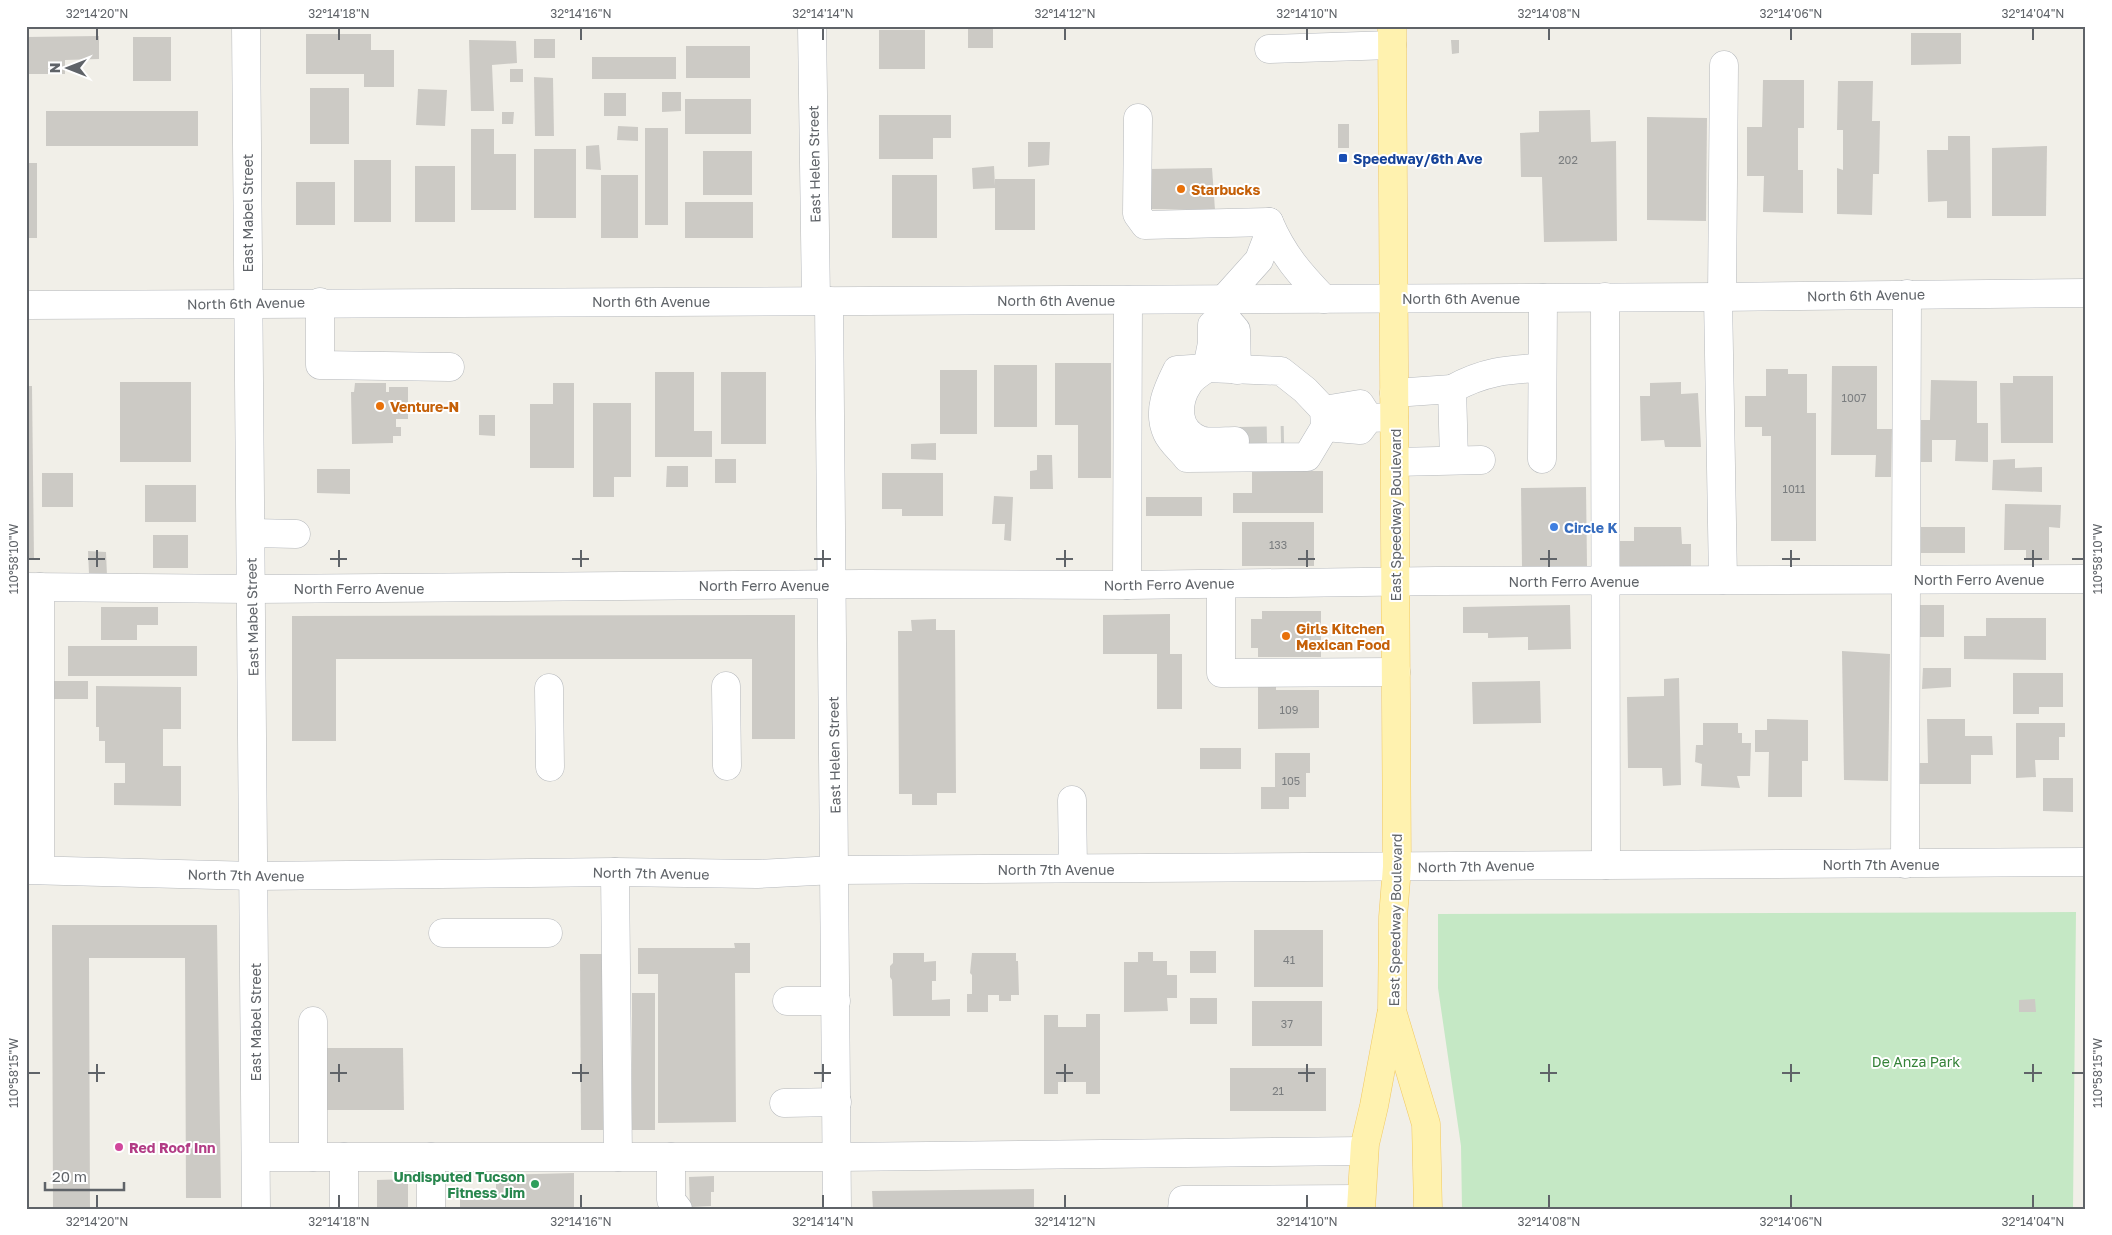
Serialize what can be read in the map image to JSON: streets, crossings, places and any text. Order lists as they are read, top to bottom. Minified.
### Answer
{"streets":{"main road":["East Speedway Boulevard"],"street":["East Helen Street","East Mabel Street","North 6th Avenue","North Ferro Avenue","North 7th Avenue"]},"crossings":[["East Helen Street","North 6th Avenue"],["East Helen Street","North Ferro Avenue"],["East Helen Street","North 7th Avenue"],["East Mabel Street","North 6th Avenue"],["East Mabel Street","North Ferro Avenue"],["East Mabel Street","North 7th Avenue"],["North 6th Avenue","East Speedway Boulevard"],["East Speedway Boulevard","North Ferro Avenue"],["East Speedway Boulevard","North 7th Avenue"]],"parks":["De Anza Park"],"places":{"transit":["Speedway/6th Ave"],"other":["Starbucks","Venture-N","Circle K","Girls Kitchen Mexican Food","Red Roof Inn","Undisputed Tucson Fitness Jim"]},"house_numbers":["202","1007","1011","133","109","105","41","37","21"],"scale_bar":"20 m","north":"left","coordinates":["32°14'20\"N","32°14'18\"N","32°14'16\"N","32°14'14\"N","32°14'12\"N","32°14'10\"N","32°14'08\"N","32°14'06\"N","32°14'04\"N","110°58'10\"W","110°58'15\"W"]}
